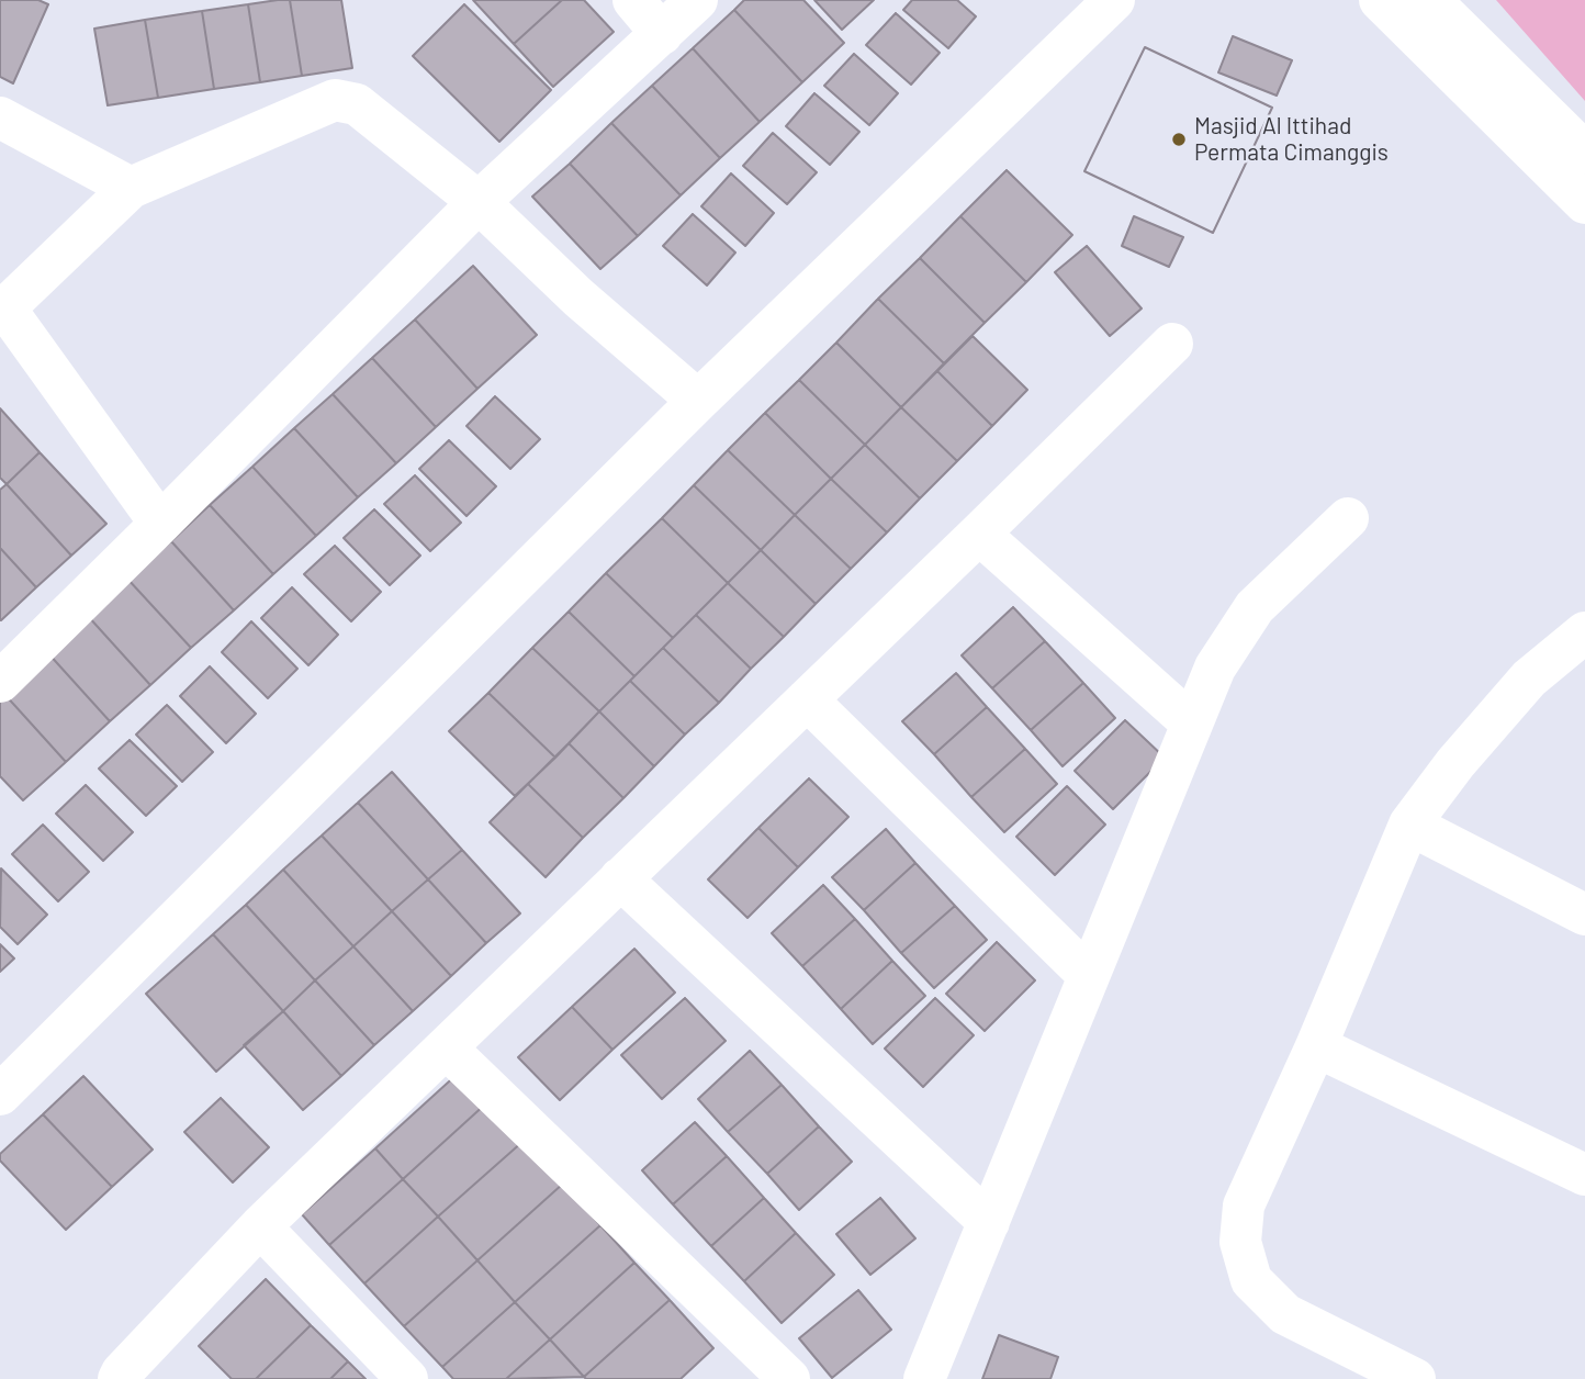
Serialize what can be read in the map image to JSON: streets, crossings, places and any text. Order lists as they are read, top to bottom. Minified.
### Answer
{"places":["Masjid Al Ittihad Permata Cimanggis"]}
